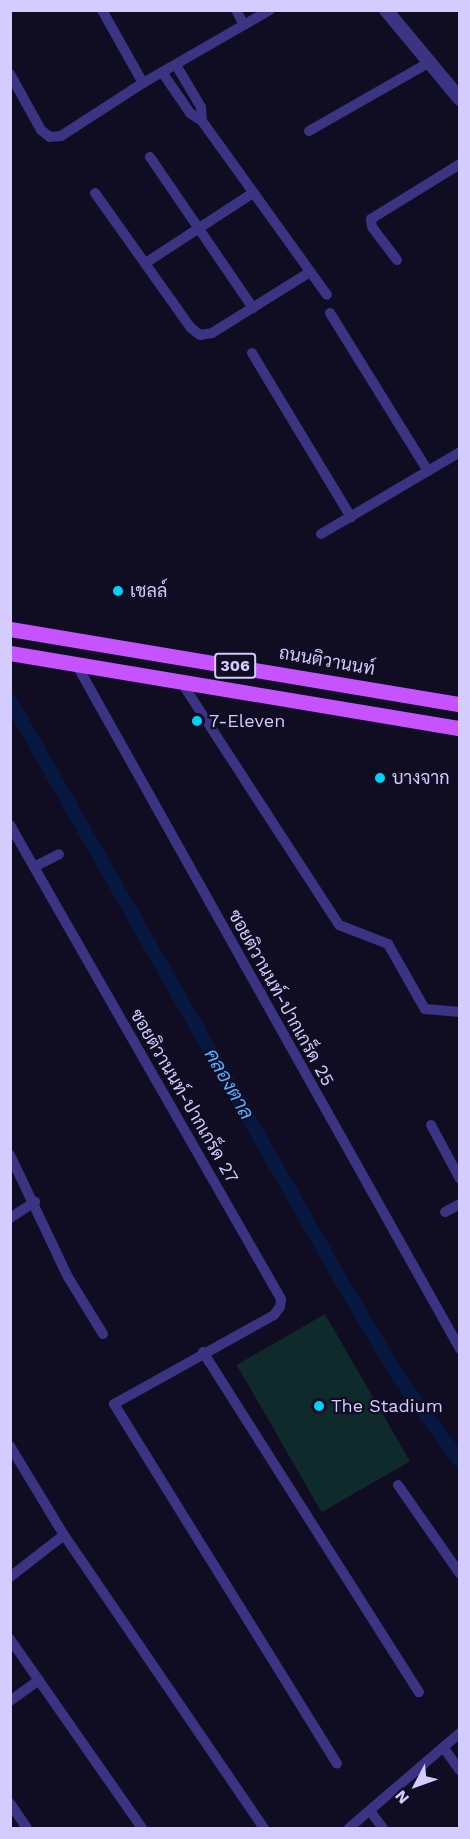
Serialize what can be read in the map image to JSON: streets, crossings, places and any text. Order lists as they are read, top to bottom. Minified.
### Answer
{"streets":{"main road":["ถนนติวานนท์","306"],"street":["ซอยติวานนท์-ปากเกร็ด 25","ซอยติวานนท์-ปากเกร็ด 27"]},"crossings":[["306","ซอยติวานนท์-ปากเกร็ด 25"]],"water":["คลองตาล"],"places":["เชลล์","7-Eleven","บางจาก","The Stadium"],"north":"bottom left"}
